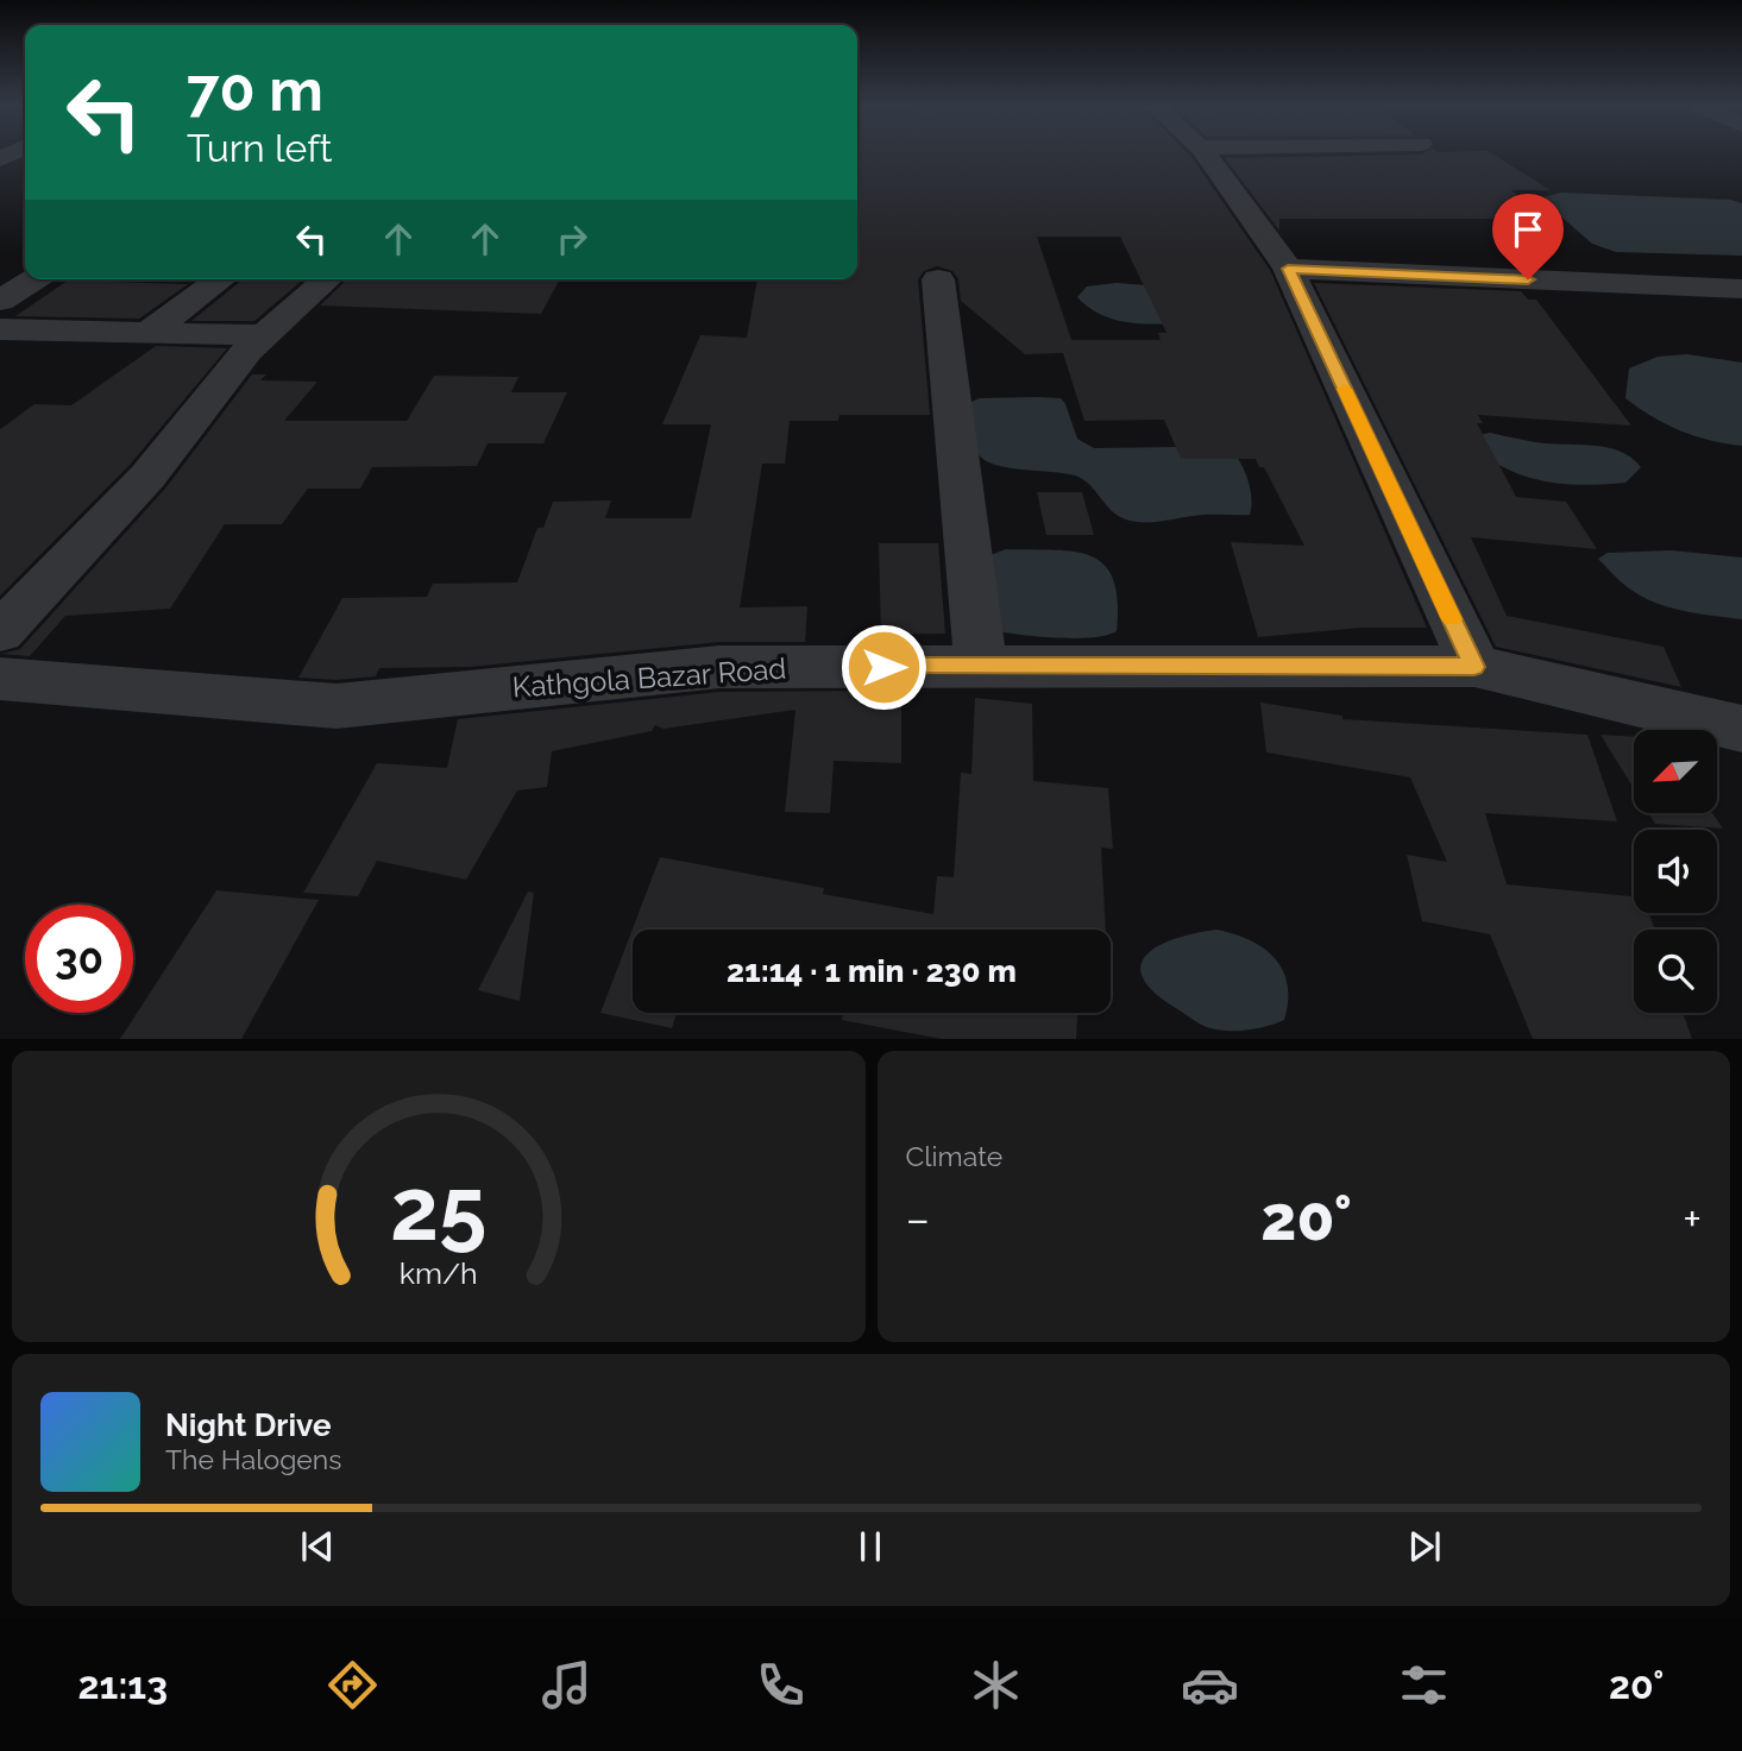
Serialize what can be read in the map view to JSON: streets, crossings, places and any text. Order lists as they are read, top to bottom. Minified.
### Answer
{"streets":{"street":["Kathgola Bazar Road"]},"north":"bottom left","page":{"turn":["70 m","Turn left"],"limit":"30","trip":"21:14 · 1 min · 230 m","tile":"Climate","heat":["−","20°","+"],"song":["Night Drive","The Halogens"],"tabs":["21:13","20°"],"gauge":["25","km/h"]}}
